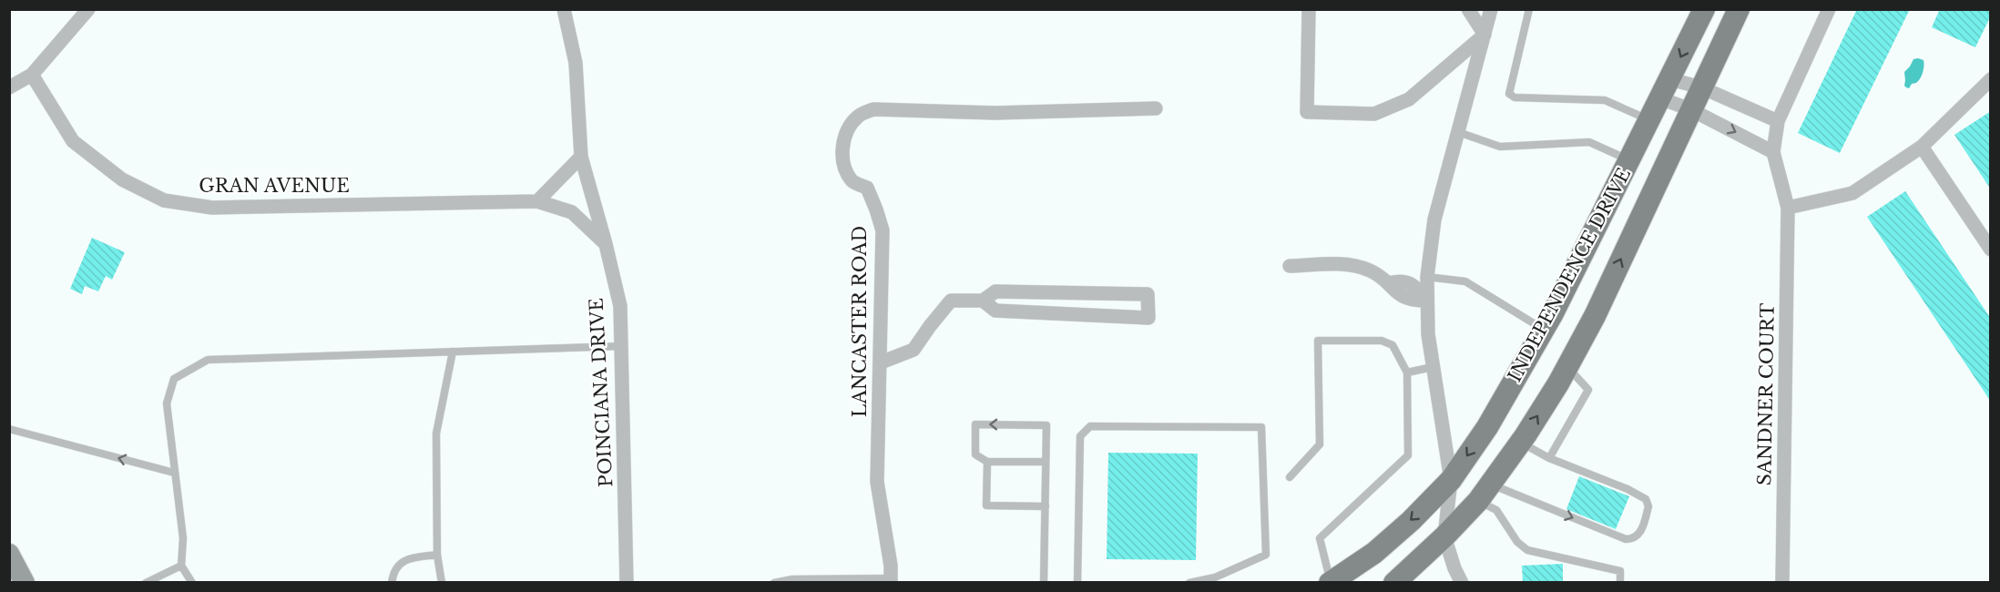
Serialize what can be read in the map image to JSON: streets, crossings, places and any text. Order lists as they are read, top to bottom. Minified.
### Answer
{"streets":{"main road":["INDEPENDENCE DRIVE"],"street":["GRAN AVENUE","LANCASTER ROAD","POINCIANA DRIVE","SANDNER COURT"]},"crossings":[["GRAN AVENUE","POINCIANA DRIVE"]]}
